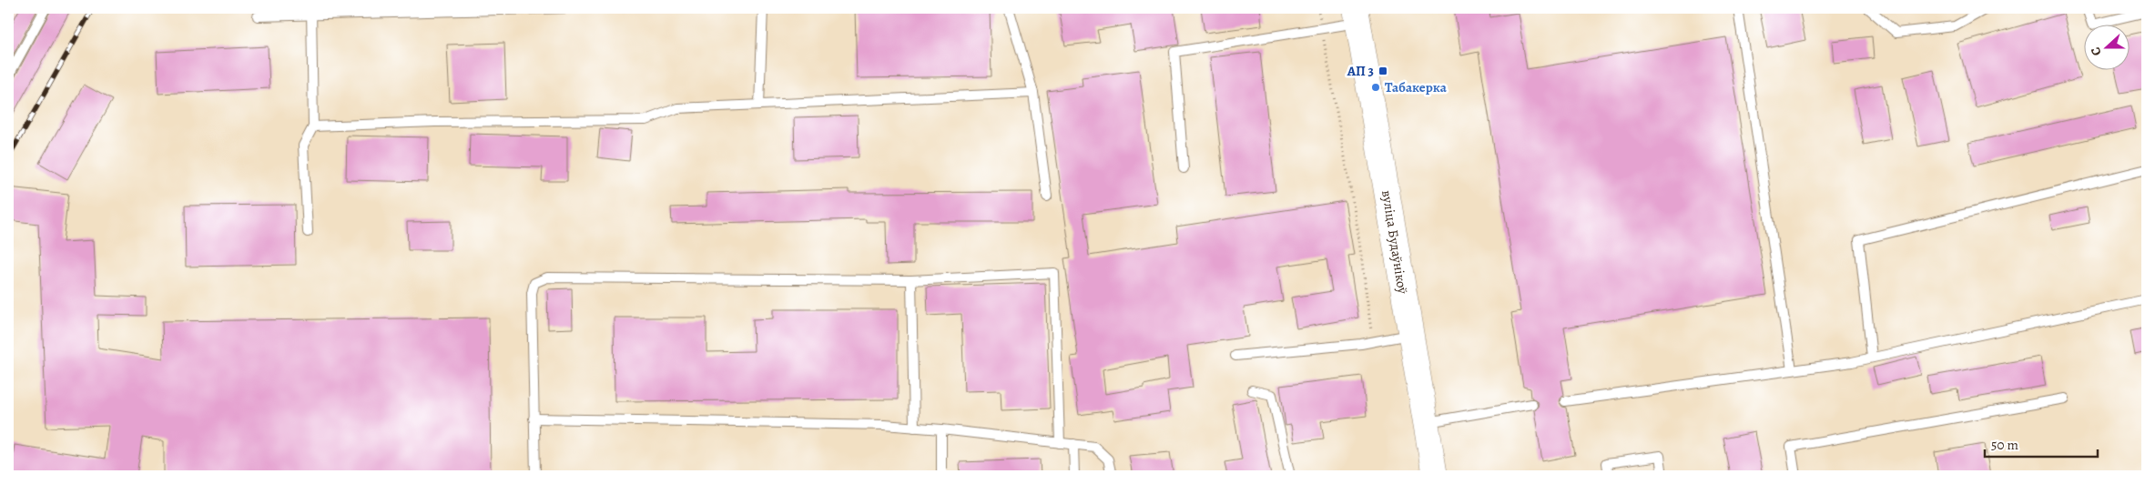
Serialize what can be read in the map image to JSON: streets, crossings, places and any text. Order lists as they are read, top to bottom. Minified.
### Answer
{"streets":{"main road":["вуліца Будаўнікоў"]},"places":{"transit":["АП 3"],"other":["Табакерка"]},"scale_bar":"50 m","north":"left"}
